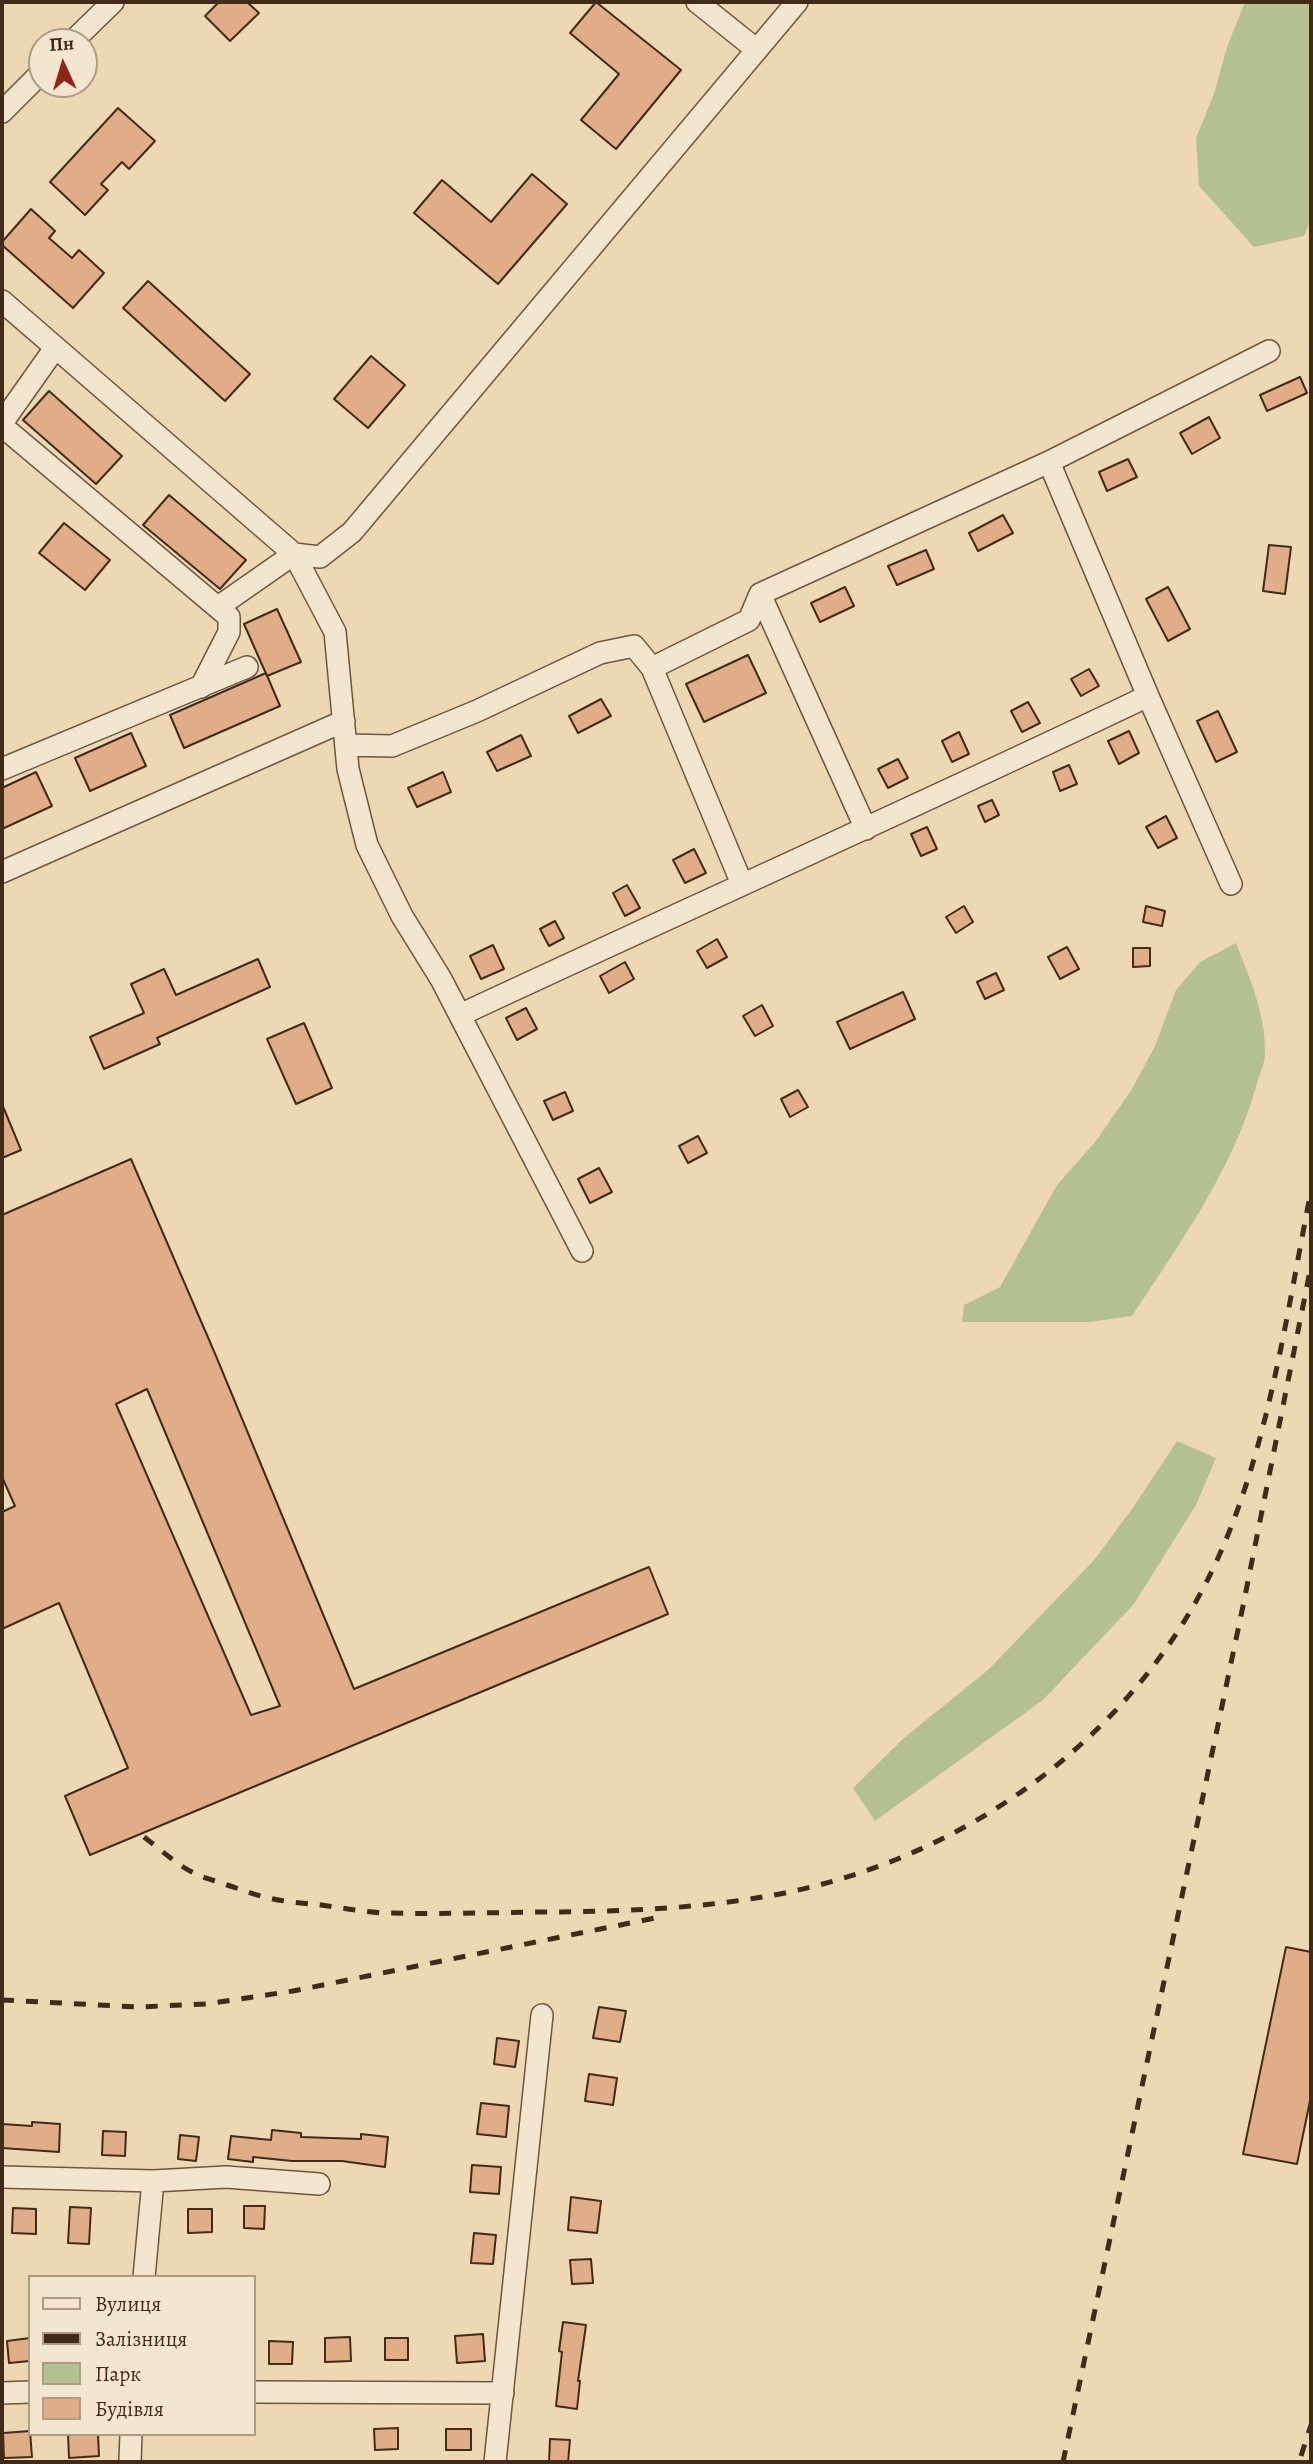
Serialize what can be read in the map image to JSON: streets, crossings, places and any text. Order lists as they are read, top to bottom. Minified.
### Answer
{"legend":["Вулиця","Залізниця","Парк","Будівля"],"north":"top"}
